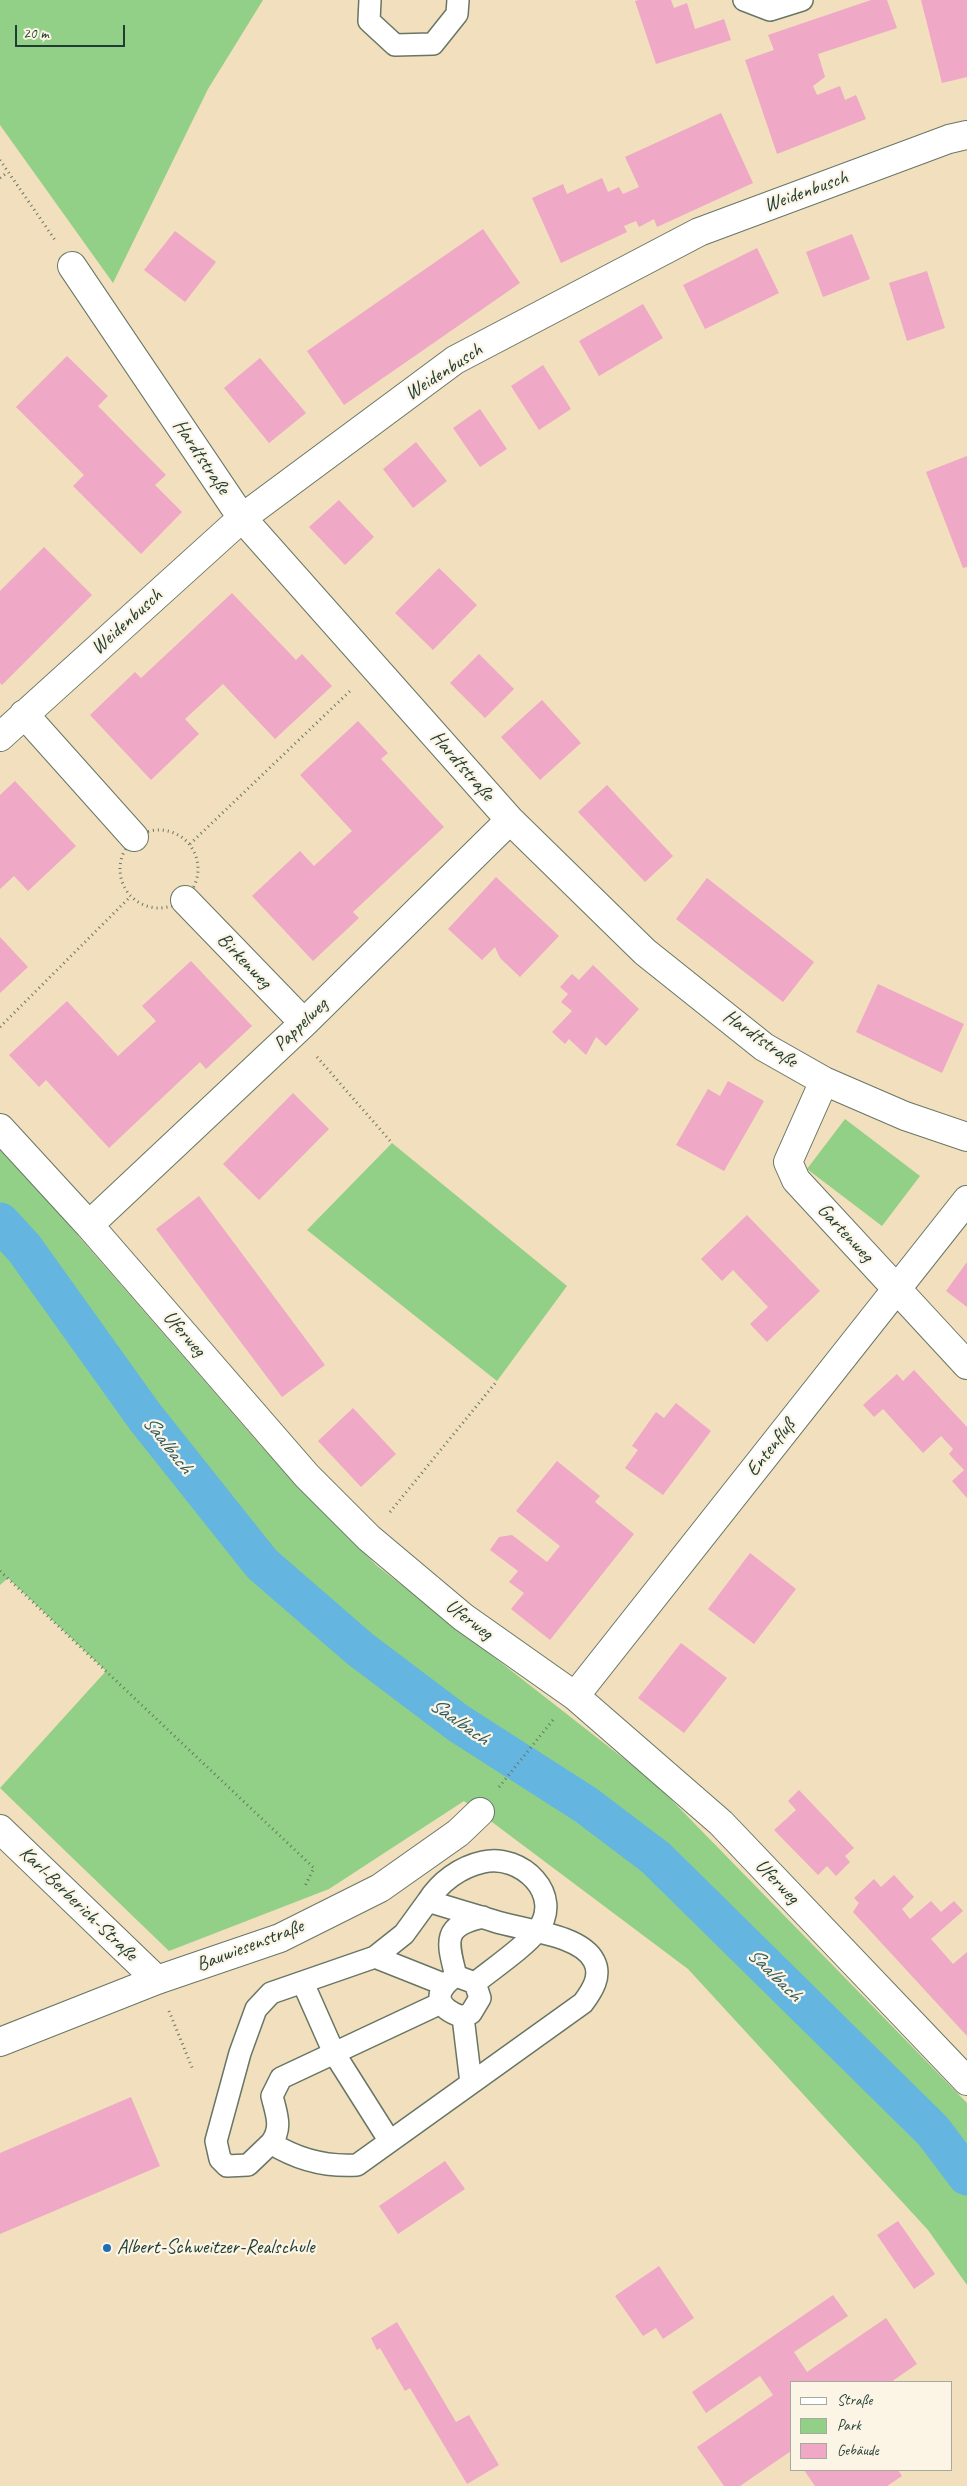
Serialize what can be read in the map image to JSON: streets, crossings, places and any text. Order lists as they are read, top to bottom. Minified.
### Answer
{"streets":{"street":["Weidenbusch","Hardtstraße","Birkenweg","Pappelweg","Gartenweg","Uferweg","Entenfluß","Karl-Berberich-Straße","Bauwiesenstraße"]},"crossings":[["Weidenbusch","Hardtstraße"],["Hardtstraße","Pappelweg"],["Hardtstraße","Gartenweg"],["Birkenweg","Pappelweg"],["Pappelweg","Uferweg"],["Gartenweg","Entenfluß"],["Uferweg","Entenfluß"],["Karl-Berberich-Straße","Bauwiesenstraße"]],"water":["Saalbach"],"places":["Albert-Schweitzer-Realschule"],"legend":["Straße","Park","Gebäude"],"scale_bar":"20 m"}
